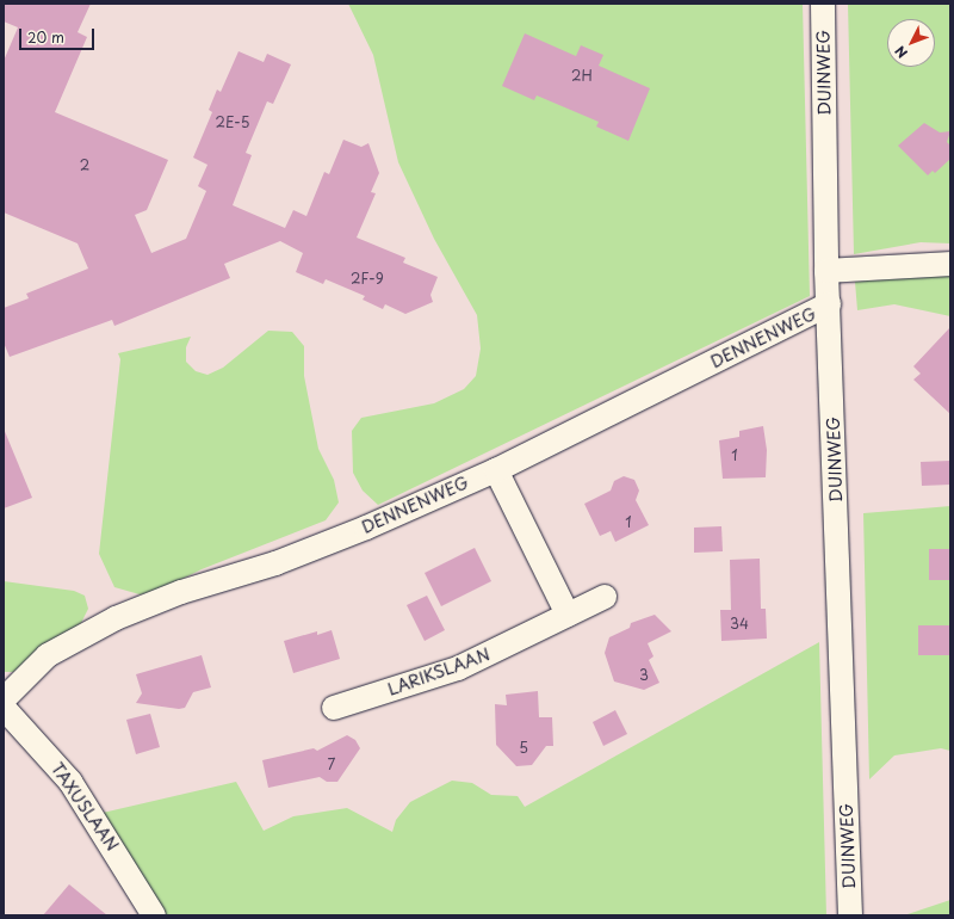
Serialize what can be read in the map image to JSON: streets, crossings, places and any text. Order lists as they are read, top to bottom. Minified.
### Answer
{"streets":{"street":["DUINWEG","DENNENWEG","LARIKSLAAN","TAXUSLAAN"]},"crossings":[["DUINWEG","DENNENWEG"]],"house_numbers":["2H","2E-5","2","2F-9","1","1","34","3","5","7"],"scale_bar":"20 m","north":"bottom left"}
